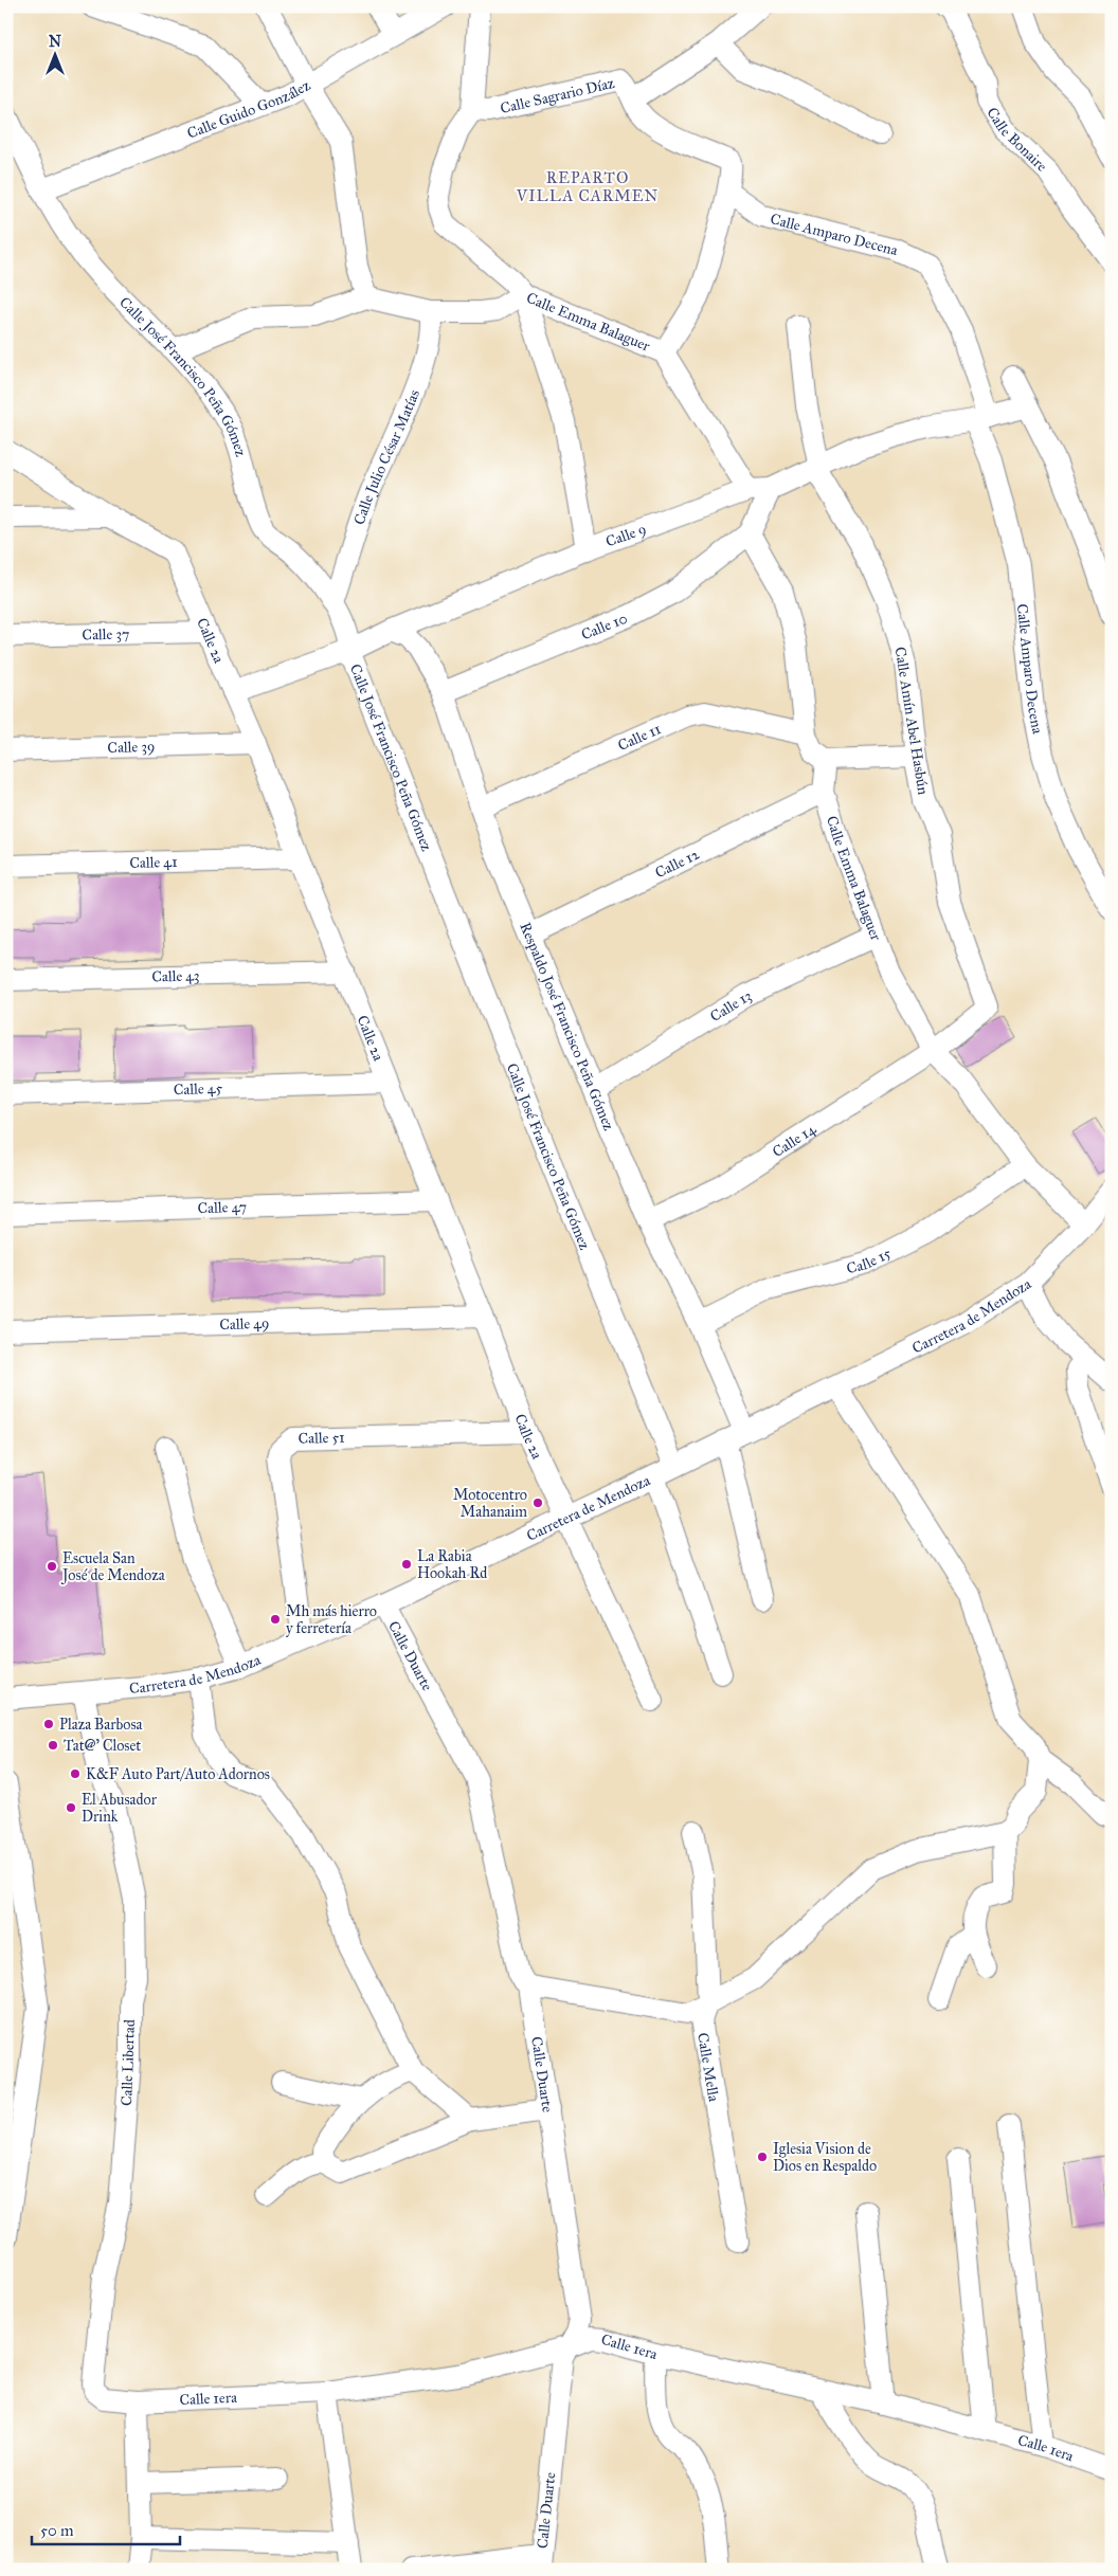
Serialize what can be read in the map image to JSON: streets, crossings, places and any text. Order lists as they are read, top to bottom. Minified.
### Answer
{"streets":{"street":["Calle Sagrario Díaz","Calle Guido González","Calle Bonaire","Calle Amparo Decena","Calle Emma Balaguer","Calle José Francisco Peña Gómez","Calle Julio César Matías","Calle 9","Calle 10","Calle 37","Calle 2a","Calle Amín Abel Hasbún","Calle 11","Calle 39","Calle 41","Calle 12","Calle 43","Calle 13","Respaldo José Francisco Peña Gómez","Calle 45","Calle 14","Calle 47","Calle 15","Carretera de Mendoza","Calle 49","Calle 51","Calle Duarte","Calle Libertad","Calle Mella","Calle 1era"]},"crossings":[["Calle Guido González","Calle José Francisco Peña Gómez"],["Calle Amparo Decena","Calle 9"],["Calle Emma Balaguer","Calle Julio César Matías"],["Calle Emma Balaguer","Calle 9"],["Calle Emma Balaguer","Calle Amín Abel Hasbún"],["Calle Emma Balaguer","Calle 12"],["Calle Emma Balaguer","Calle 13"],["Calle Emma Balaguer","Calle 14"],["Calle Emma Balaguer","Calle 15"],["Calle Emma Balaguer","Carretera de Mendoza"],["Calle José Francisco Peña Gómez","Calle Julio César Matías"],["Calle José Francisco Peña Gómez","Calle 9"],["Calle José Francisco Peña Gómez","Carretera de Mendoza"],["Calle 9","Calle 2a"],["Calle 9","Calle Amín Abel Hasbún"],["Calle 9","Respaldo José Francisco Peña Gómez"],["Calle 10","Respaldo José Francisco Peña Gómez"],["Calle 37","Calle 2a"],["Calle 2a","Calle 39"],["Calle 2a","Calle 41"],["Calle 2a","Calle 43"],["Calle 2a","Calle 45"],["Calle 2a","Calle 47"],["Calle 2a","Carretera de Mendoza"],["Calle 2a","Calle 49"],["Calle 2a","Calle 51"],["Calle Amín Abel Hasbún","Calle 14"],["Calle 11","Respaldo José Francisco Peña Gómez"],["Calle 12","Respaldo José Francisco Peña Gómez"],["Calle 13","Respaldo José Francisco Peña Gómez"],["Respaldo José Francisco Peña Gómez","Calle 14"],["Respaldo José Francisco Peña Gómez","Calle 15"],["Respaldo José Francisco Peña Gómez","Carretera de Mendoza"],["Carretera de Mendoza","Calle 51"],["Carretera de Mendoza","Calle Duarte"],["Carretera de Mendoza","Calle Libertad"],["Calle Duarte","Calle 1era"],["Calle Libertad","Calle 1era"]],"districts":["REPARTO VILLA CARMEN"],"places":["Motocentro Mahanaim","La Rabia Hookah Rd","Escuela San José de Mendoza","Mh más hierro y ferretería","Plaza Barbosa","Tat@' Closet","K&F Auto Part/Auto Adornos","El Abusador Drink","Iglesia Vision de Dios en Respaldo"],"scale_bar":"50 m","north":"top"}
